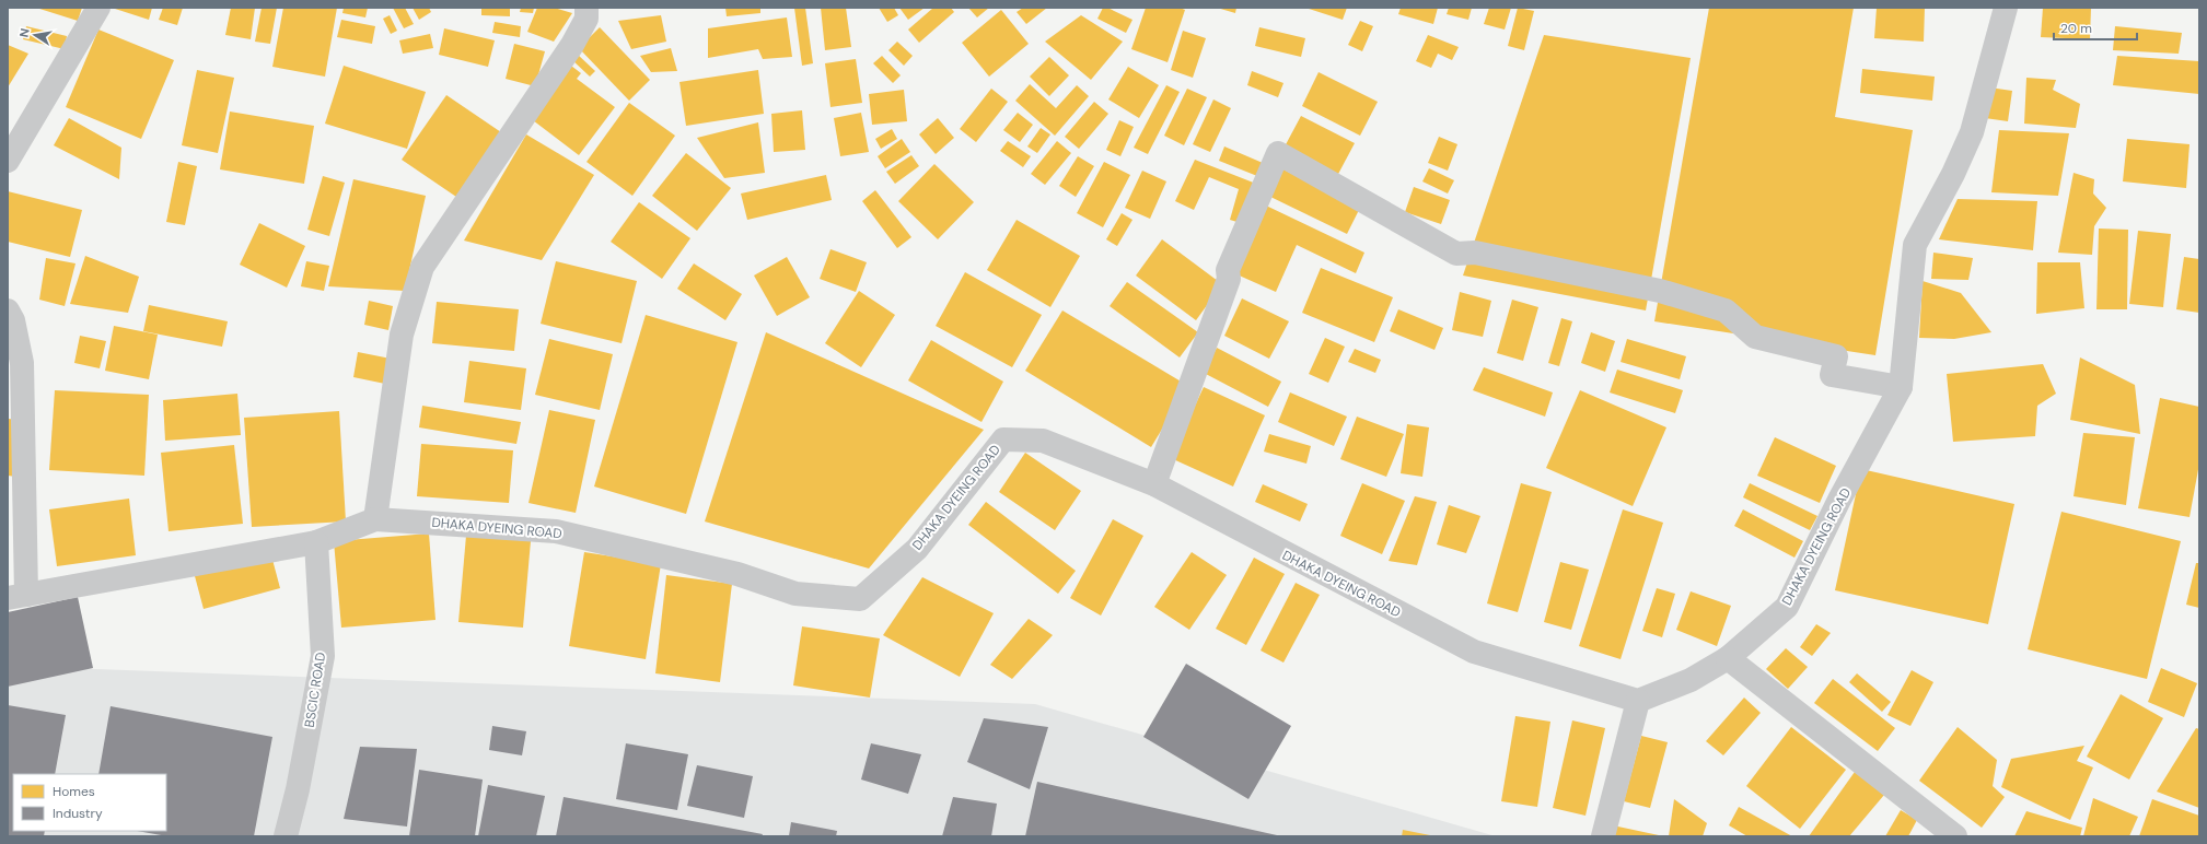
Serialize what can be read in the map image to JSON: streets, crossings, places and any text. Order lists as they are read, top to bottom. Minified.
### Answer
{"streets":{"street":["DHAKA DYEING ROAD","BSCIC ROAD"]},"crossings":[["DHAKA DYEING ROAD","BSCIC ROAD"]],"legend":["Homes","Industry"],"scale_bar":"20 m","north":"left"}
